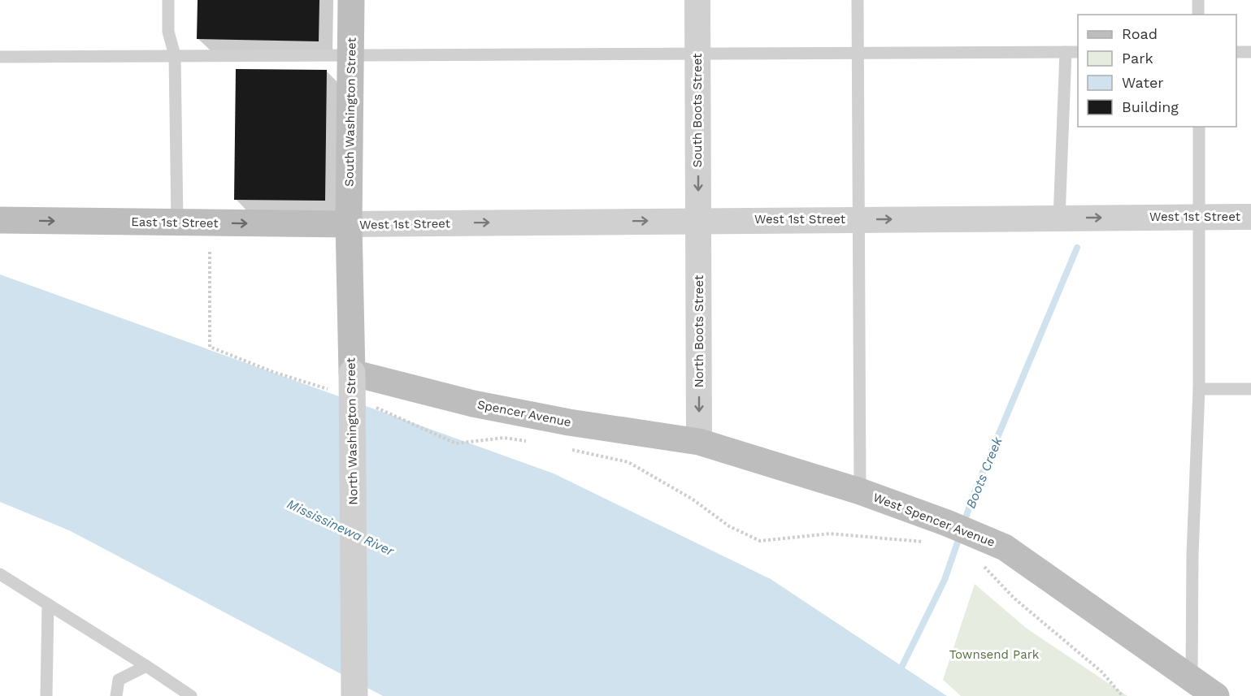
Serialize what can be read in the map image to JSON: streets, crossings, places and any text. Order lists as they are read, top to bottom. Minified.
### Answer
{"streets":{"main road":["South Washington Street","East 1st Street","Spencer Avenue","North Washington Street","West Spencer Avenue"],"street":["South Boots Street","West 1st Street","North Boots Street"]},"crossings":[["South Boots Street","West 1st Street"],["South Boots Street","North Boots Street"],["South Washington Street","West 1st Street"],["South Washington Street","East 1st Street"],["South Washington Street","North Washington Street"],["West 1st Street","East 1st Street"],["West 1st Street","North Boots Street"],["West 1st Street","North Washington Street"],["East 1st Street","North Washington Street"],["North Boots Street","Spencer Avenue"],["North Boots Street","West Spencer Avenue"],["Spencer Avenue","North Washington Street"],["Spencer Avenue","West Spencer Avenue"]],"one_way":["South Boots Street","West 1st Street","East 1st Street","North Boots Street"],"water":["Boots Creek","Mississinewa River"],"parks":["Townsend Park"],"legend":["Road","Park","Water","Building"]}
